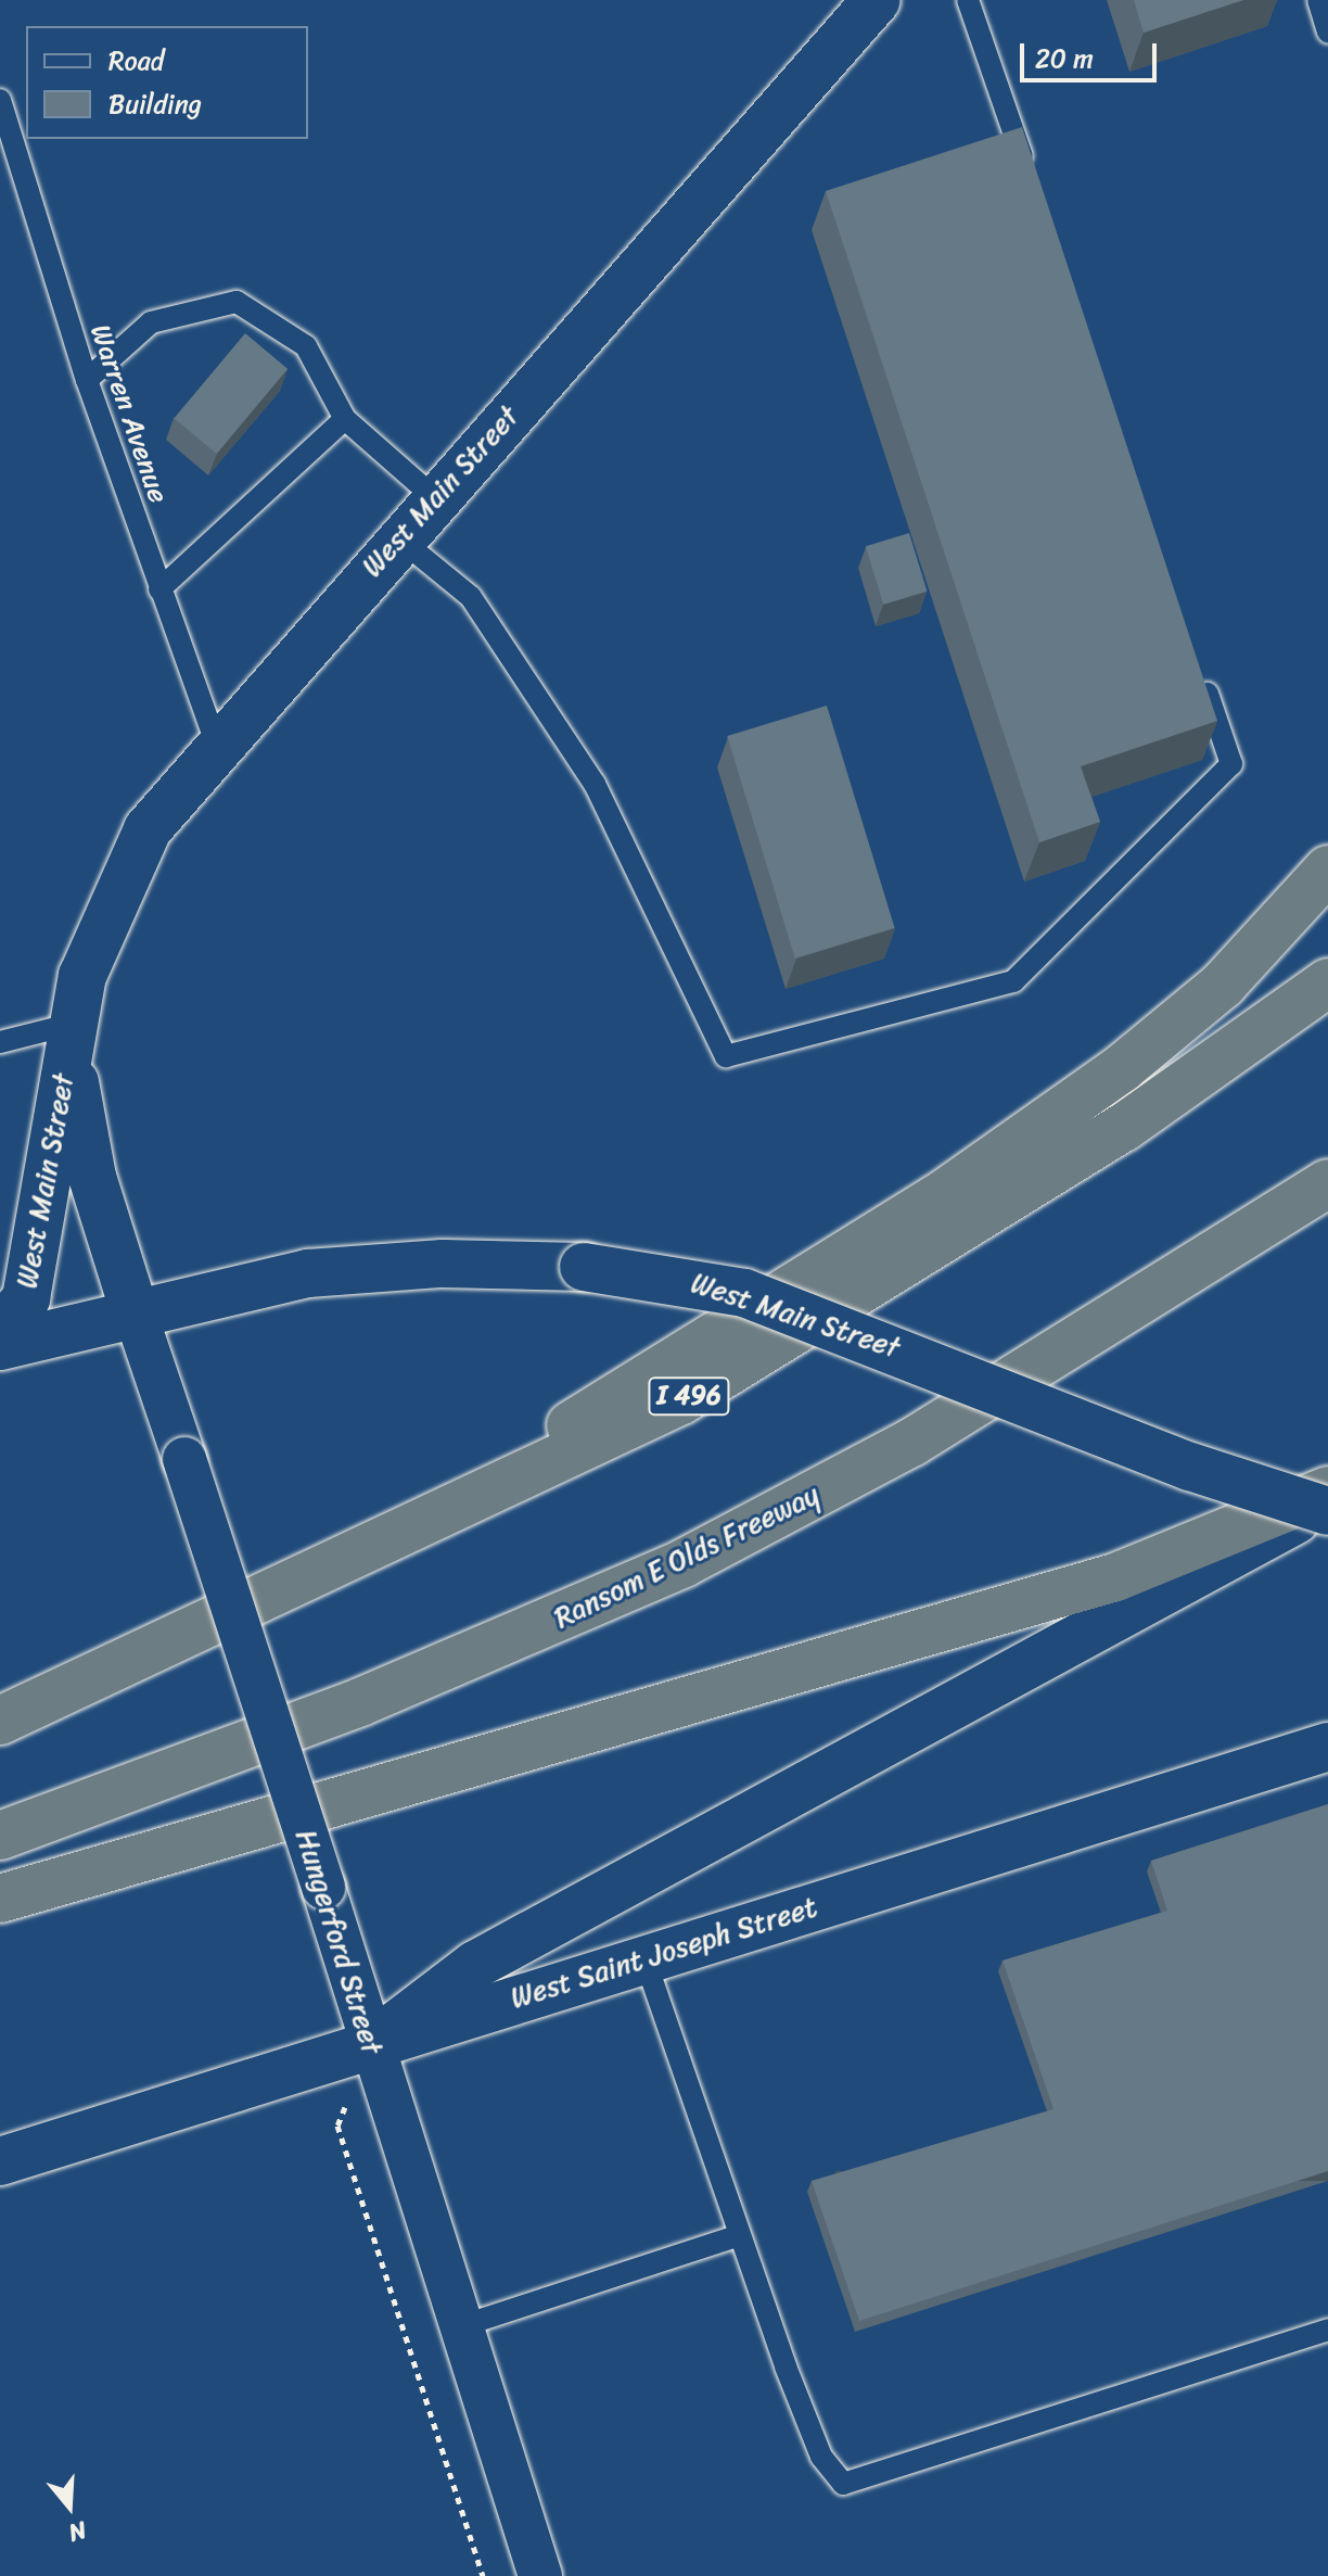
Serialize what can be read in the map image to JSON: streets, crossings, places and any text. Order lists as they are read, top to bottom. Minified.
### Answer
{"streets":{"highway":["I 496","Ransom E Olds Freeway"],"street":["West Main Street","Hungerford Street","West Saint Joseph Street"],"lane":["Warren Avenue"]},"crossings":[["Warren Avenue","West Main Street"],["West Main Street","Hungerford Street"],["Hungerford Street","West Saint Joseph Street"]],"legend":["Road","Building"],"scale_bar":"20 m","north":"bottom"}
